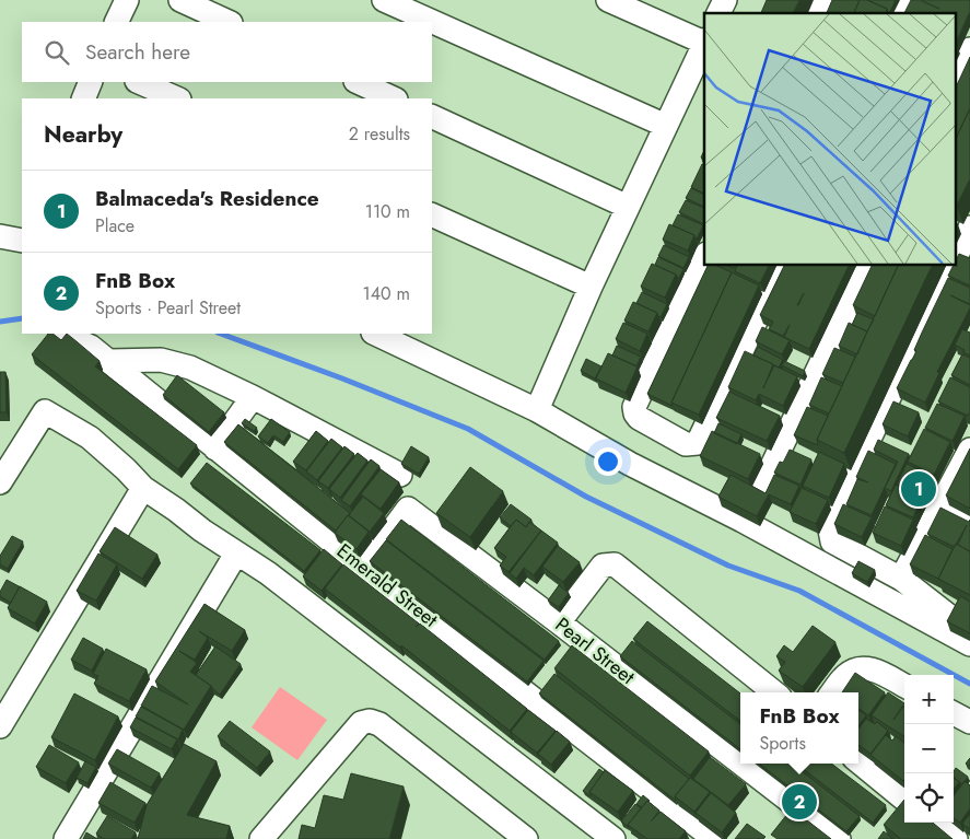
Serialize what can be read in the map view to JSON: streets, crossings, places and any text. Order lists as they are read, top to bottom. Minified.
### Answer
{"streets":{"street":["Emerald Street","Pearl Street"]},"crossings":[["Emerald Street","Pearl Street"]],"page":{"search":"Search here","heading":["Nearby","2 results"],"list":[{"mark":"1","name":"Balmaceda's Residence","note":"Place","value":"110 m"},{"mark":"2","name":"FnB Box","note":"Sports · Pearl Street","value":"140 m"}],"pins":["1","2"],"map_buttons":["+","−"],"popup":["FnB Box","Sports"]}}
